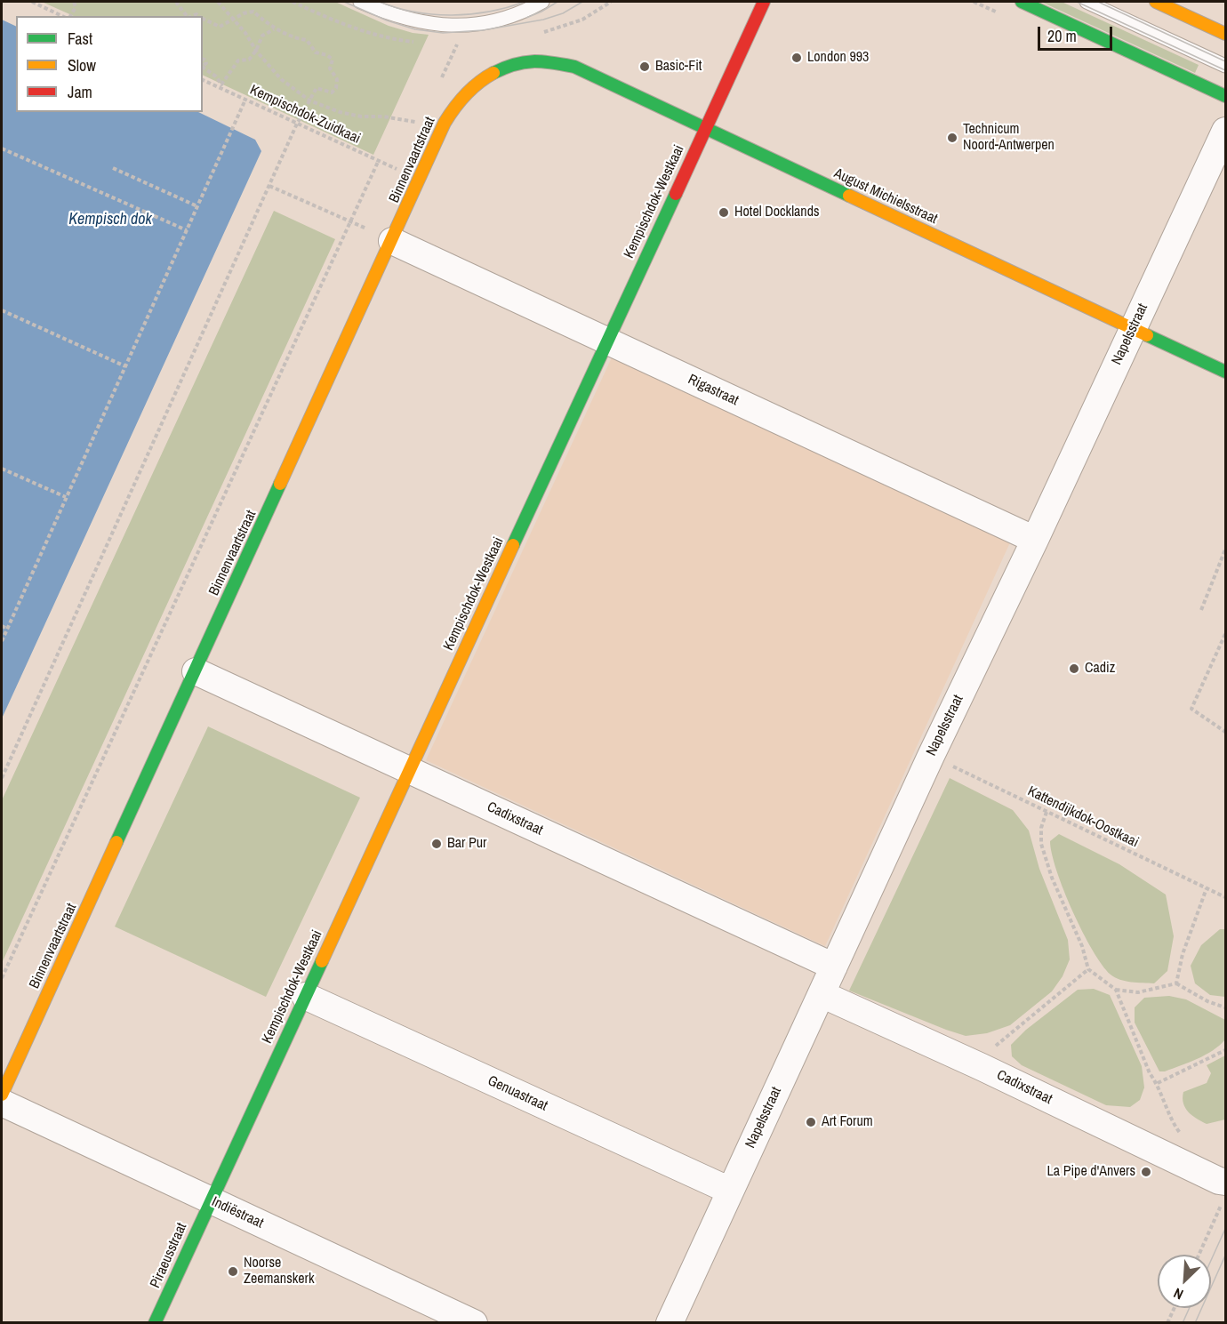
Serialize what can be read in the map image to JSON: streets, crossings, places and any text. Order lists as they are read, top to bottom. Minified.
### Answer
{"streets":{"street":["Binnenvaartstraat","August Michielsstraat","Kempischdok-Westkaai","Napelsstraat","Rigastraat","Cadixstraat","Genuastraat","Indiëstraat","Piraeusstraat"],"path":["Kempischdok-Zuidkaai","Kattendijkdok-Oostkaai"]},"crossings":[["Binnenvaartstraat","August Michielsstraat"],["Binnenvaartstraat","Rigastraat"],["Binnenvaartstraat","Cadixstraat"],["August Michielsstraat","Kempischdok-Westkaai"],["August Michielsstraat","Napelsstraat"],["Kempischdok-Westkaai","Rigastraat"],["Kempischdok-Westkaai","Cadixstraat"],["Kempischdok-Westkaai","Genuastraat"],["Kempischdok-Westkaai","Indiëstraat"],["Kempischdok-Westkaai","Piraeusstraat"],["Napelsstraat","Rigastraat"],["Napelsstraat","Kattendijkdok-Oostkaai"],["Napelsstraat","Cadixstraat"],["Napelsstraat","Genuastraat"],["Indiëstraat","Piraeusstraat"]],"water":["Kempisch dok"],"places":["London 993","Basic-Fit","Technicum Noord-Antwerpen","Hotel Docklands","Cadiz","Bar Pur","Art Forum","La Pipe d'Anvers","Noorse Zeemanskerk"],"legend":["Fast","Slow","Jam"],"scale_bar":"20 m","north":"bottom left"}
